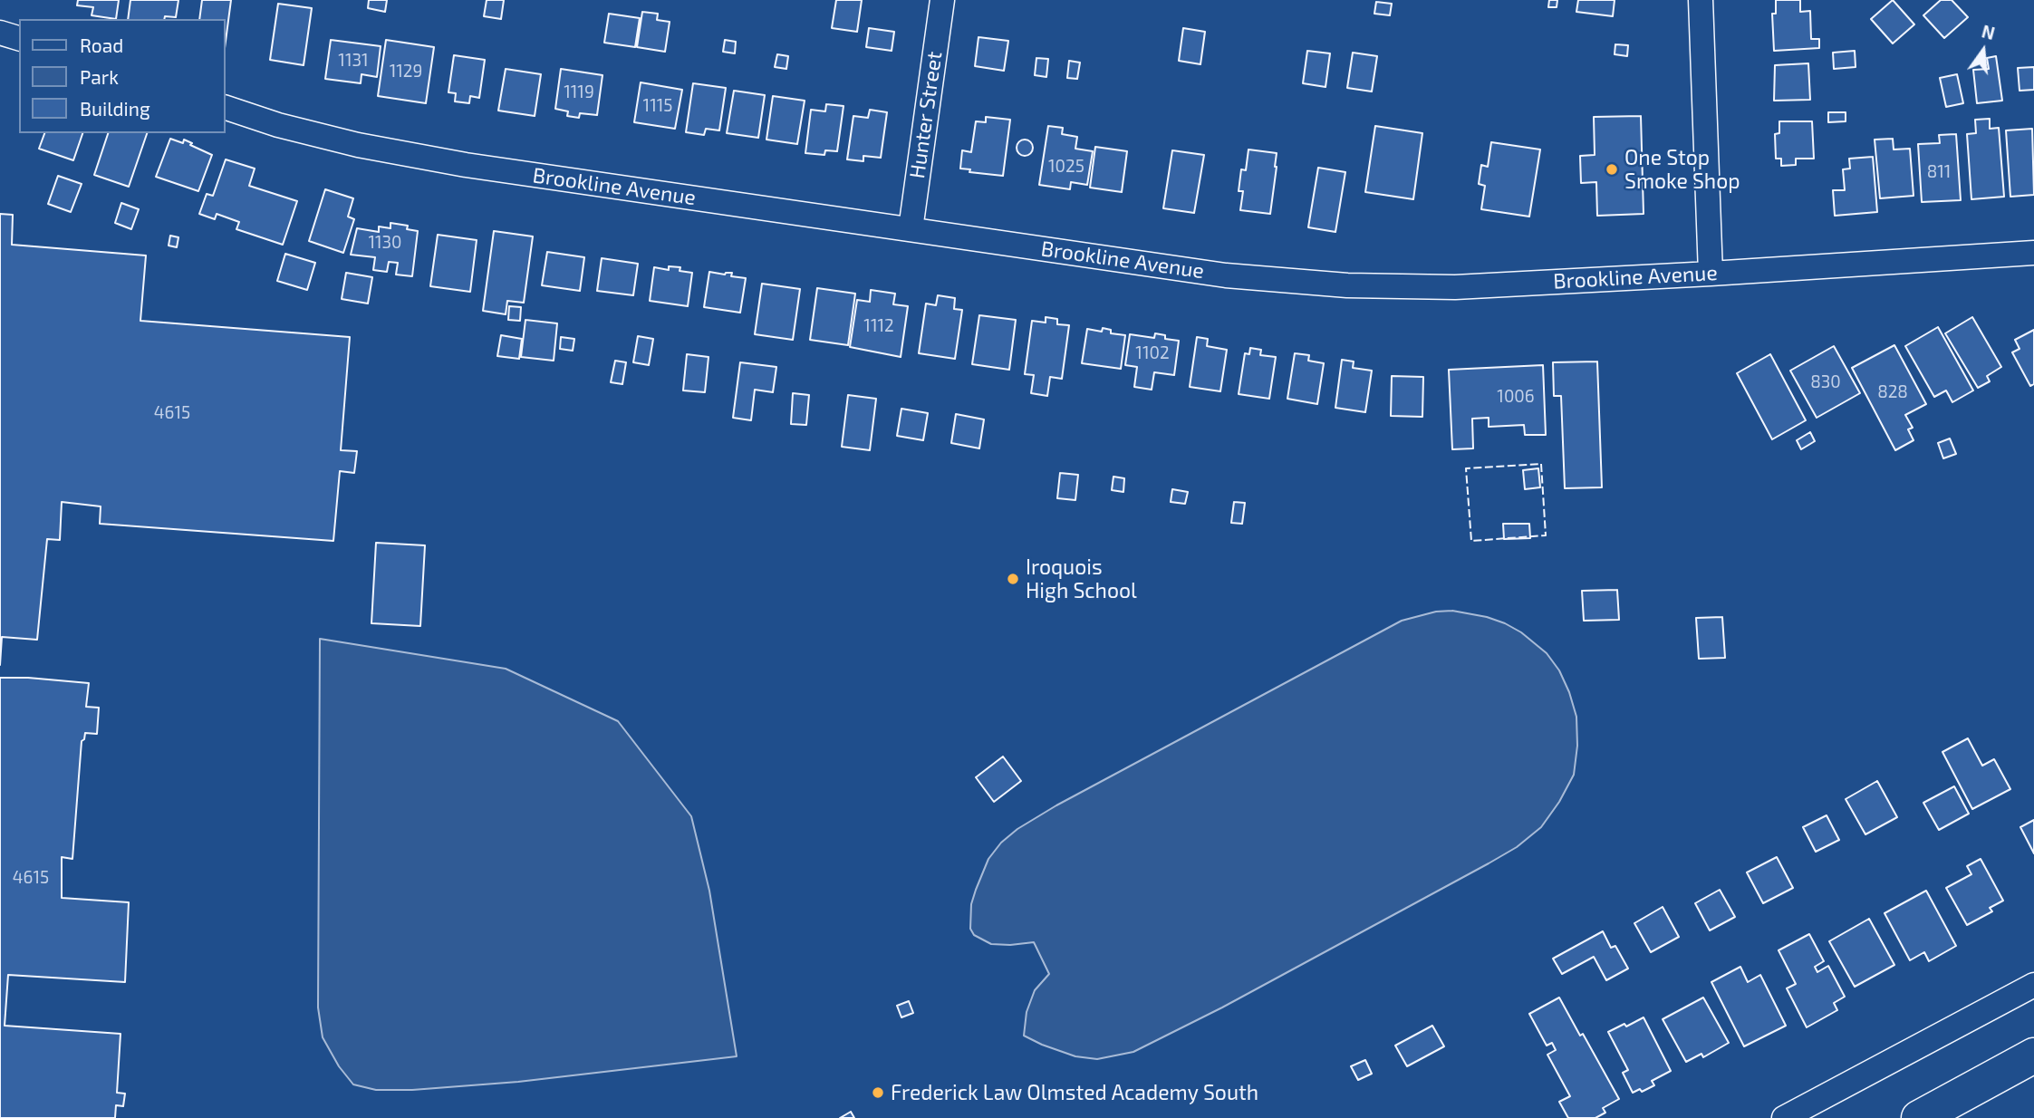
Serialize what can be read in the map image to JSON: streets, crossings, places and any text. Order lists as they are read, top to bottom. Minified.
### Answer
{"streets":{"street":["Hunter Street","Brookline Avenue"]},"crossings":[["Hunter Street","Brookline Avenue"]],"places":["One Stop Smoke Shop","Iroquois High School","Frederick Law Olmsted Academy South"],"house_numbers":["1131","1129","1119","1115","1025","811","1130","1112","1102","830","828","1006","4615","4615"],"legend":["Road","Park","Building"],"north":"top"}
